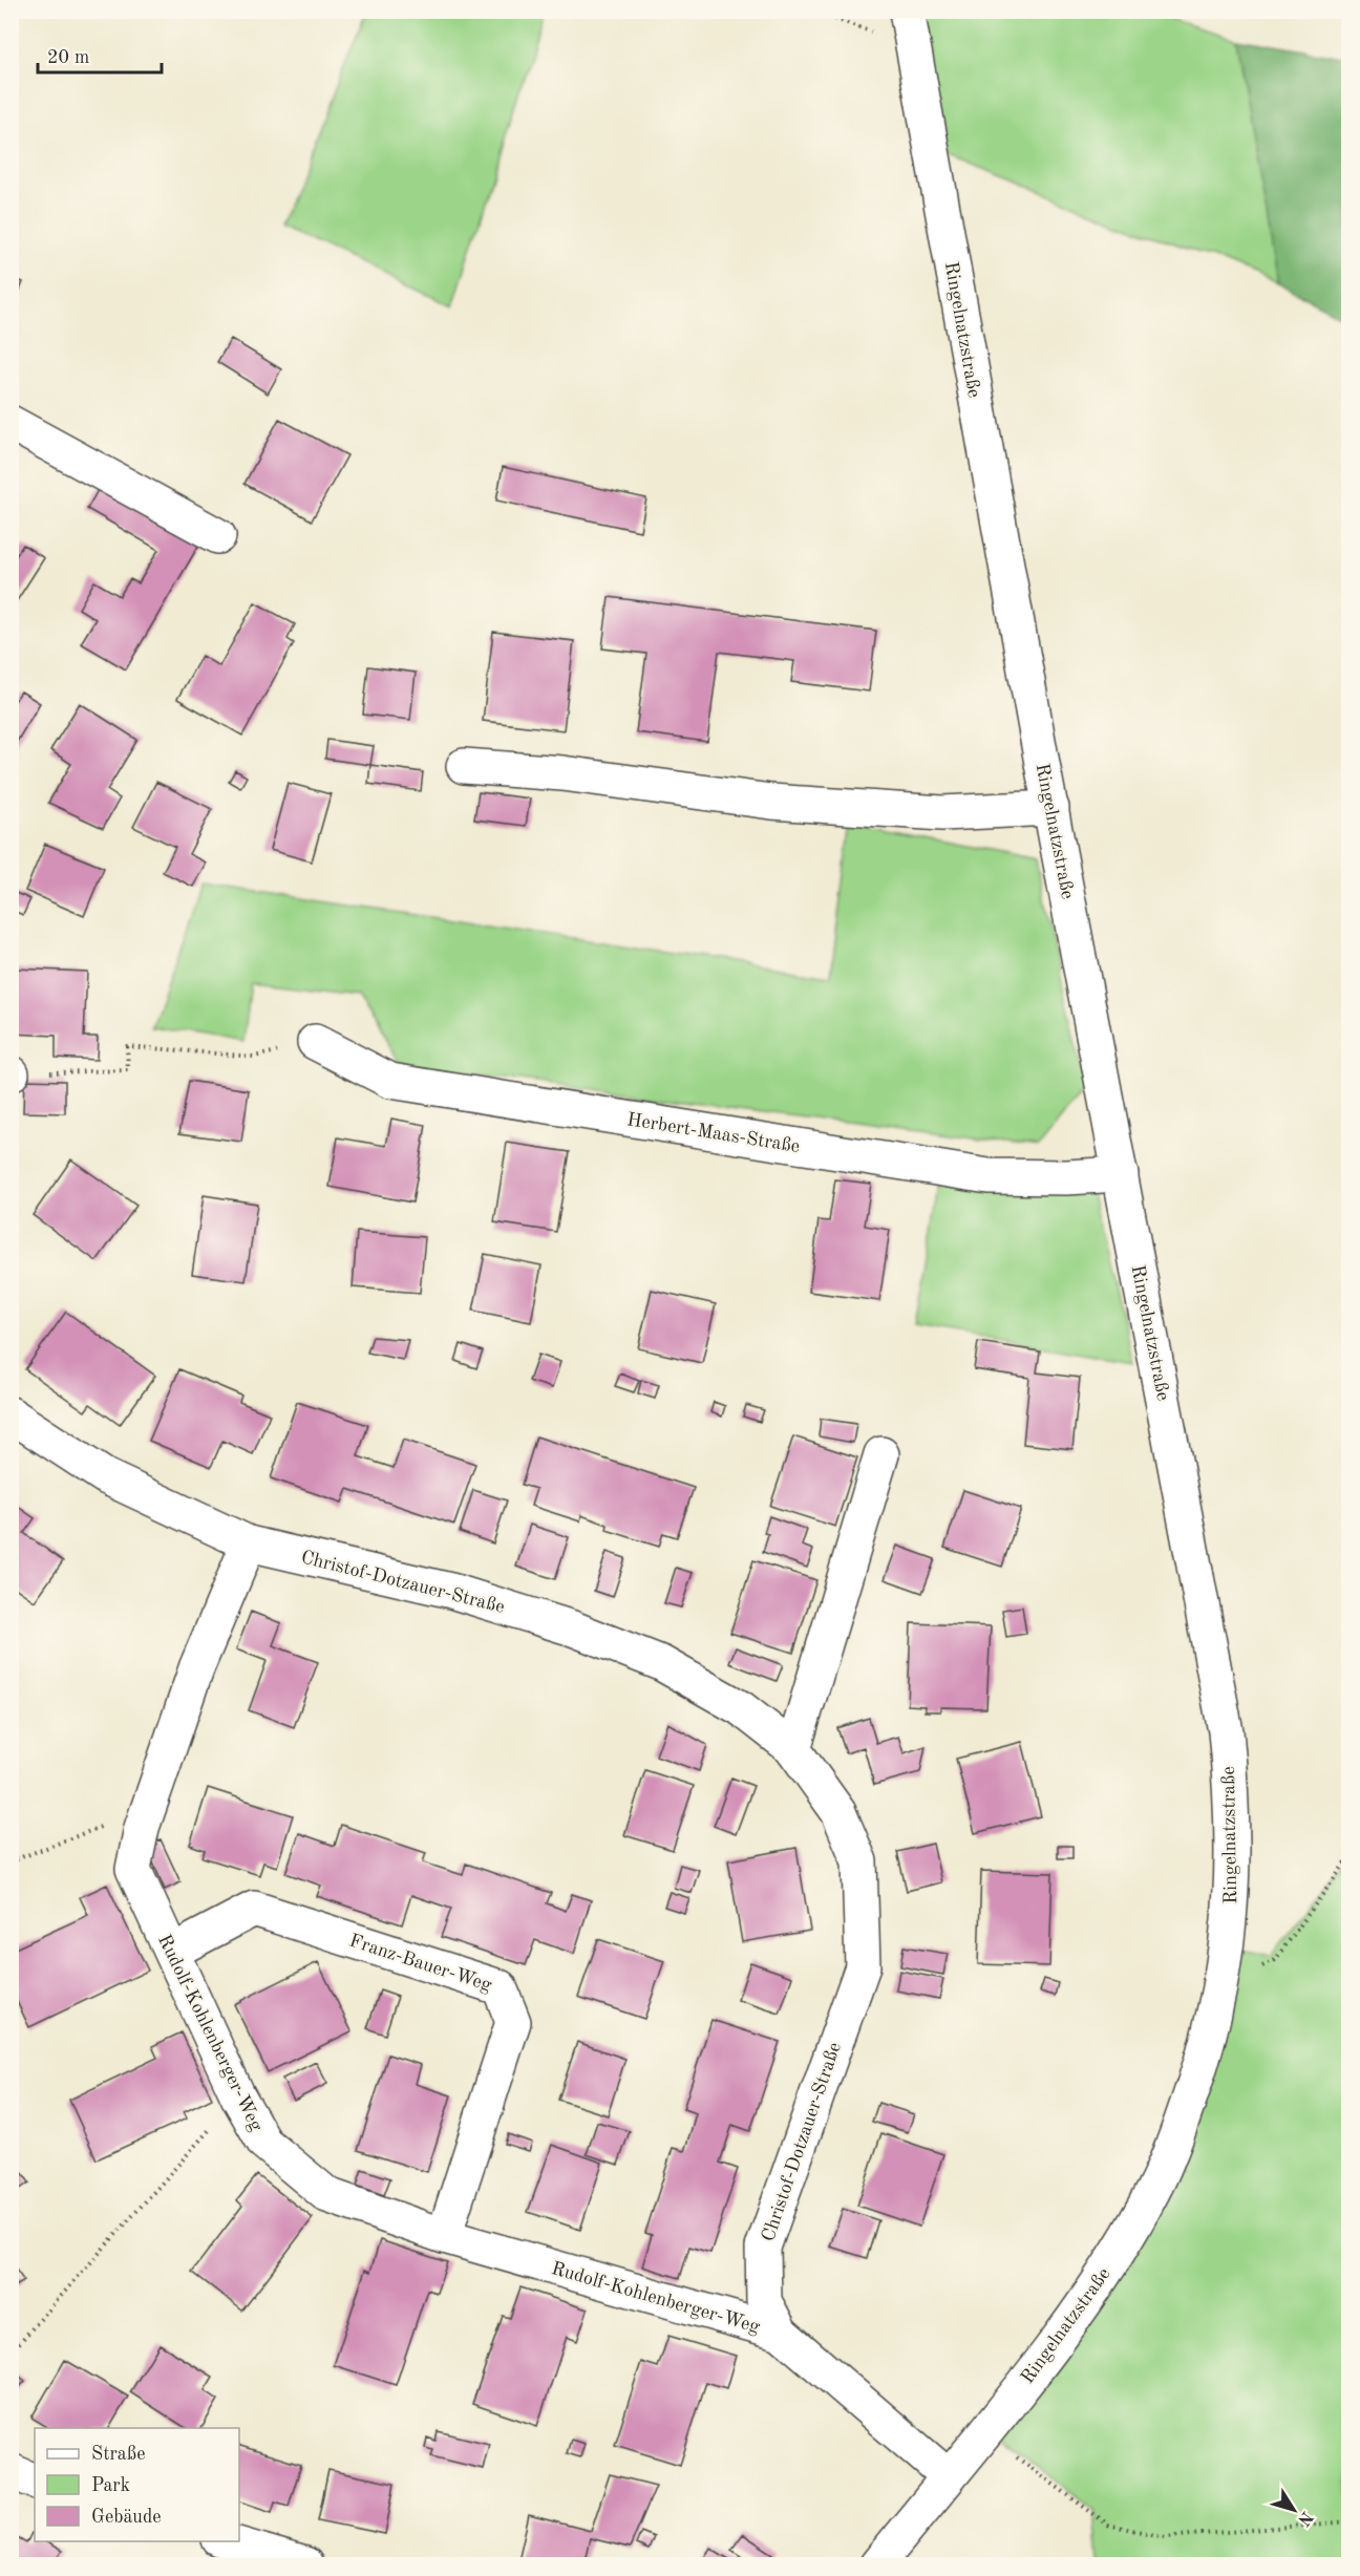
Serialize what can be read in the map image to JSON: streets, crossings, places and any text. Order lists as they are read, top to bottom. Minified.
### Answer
{"streets":{"street":["Ringelnatzstraße","Herbert-Maas-Straße","Christof-Dotzauer-Straße","Franz-Bauer-Weg","Rudolf-Kohlenberger-Weg"]},"crossings":[["Ringelnatzstraße","Herbert-Maas-Straße"],["Ringelnatzstraße","Christof-Dotzauer-Straße"],["Christof-Dotzauer-Straße","Rudolf-Kohlenberger-Weg"],["Franz-Bauer-Weg","Rudolf-Kohlenberger-Weg"]],"legend":["Straße","Park","Gebäude"],"scale_bar":"20 m","north":"bottom right"}
